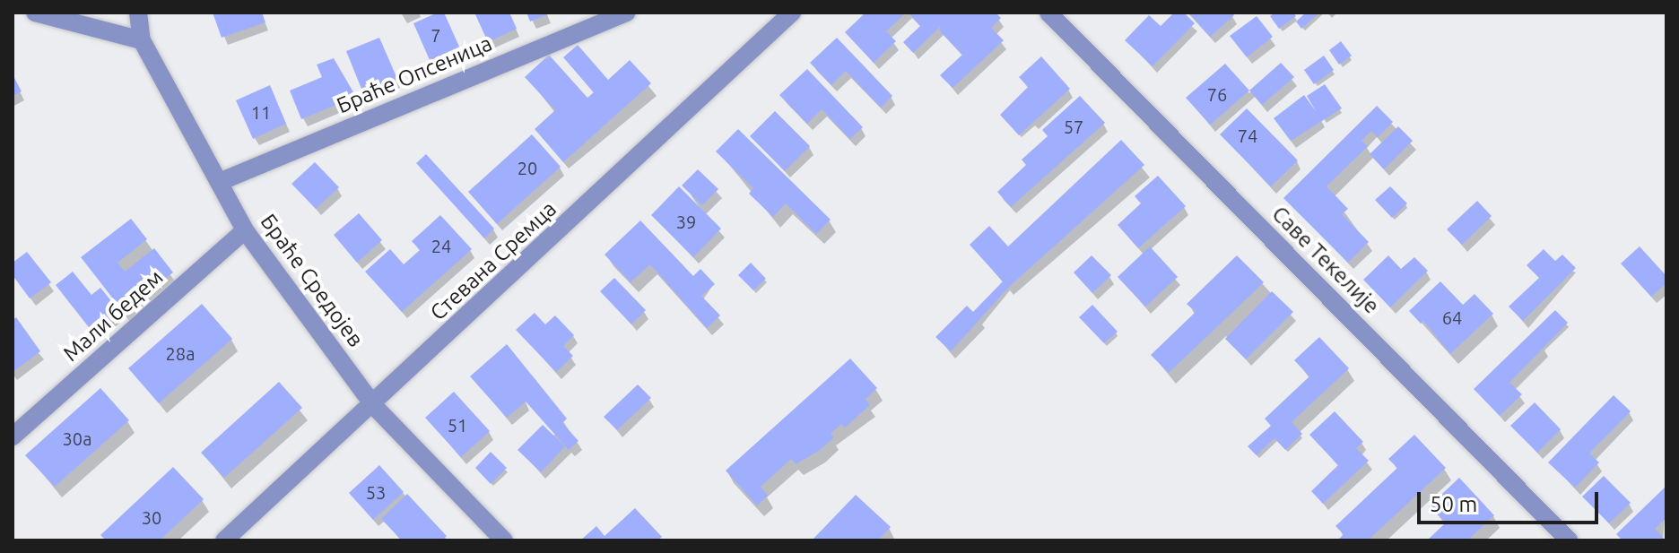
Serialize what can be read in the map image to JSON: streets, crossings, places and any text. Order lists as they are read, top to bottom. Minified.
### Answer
{"streets":{"street":["Браће Опсеница","Саве Текелије","Стевана Сремца","Браће Средојев","Мали бедем"]},"crossings":[["Браће Опсеница","Браће Средојев"],["Стевана Сремца","Браће Средојев"],["Браће Средојев","Мали бедем"]],"house_numbers":["7","76","11","57","74","20","39","24","64","28a","51","30a","53","30"],"scale_bar":"50 m"}
